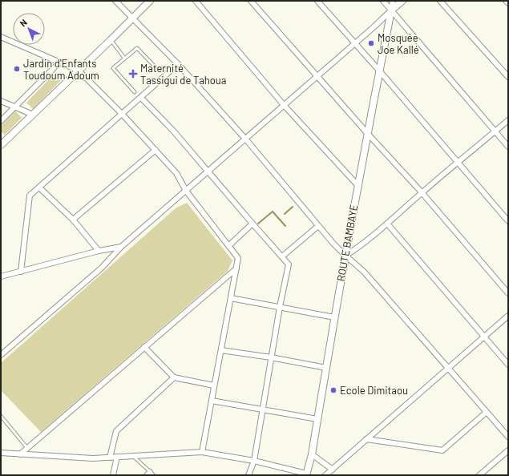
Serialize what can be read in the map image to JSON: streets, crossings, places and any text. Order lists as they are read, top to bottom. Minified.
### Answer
{"streets":{"street":["ROUTE BAMBAYE"]},"places":{"other":["Mosquée Joe Kallé","Jardin d'Enfants Toudoum Adoum","Ecole Dimitaou"],"health":["Maternité Tassigui de Tahoua"]},"north":"top left"}
